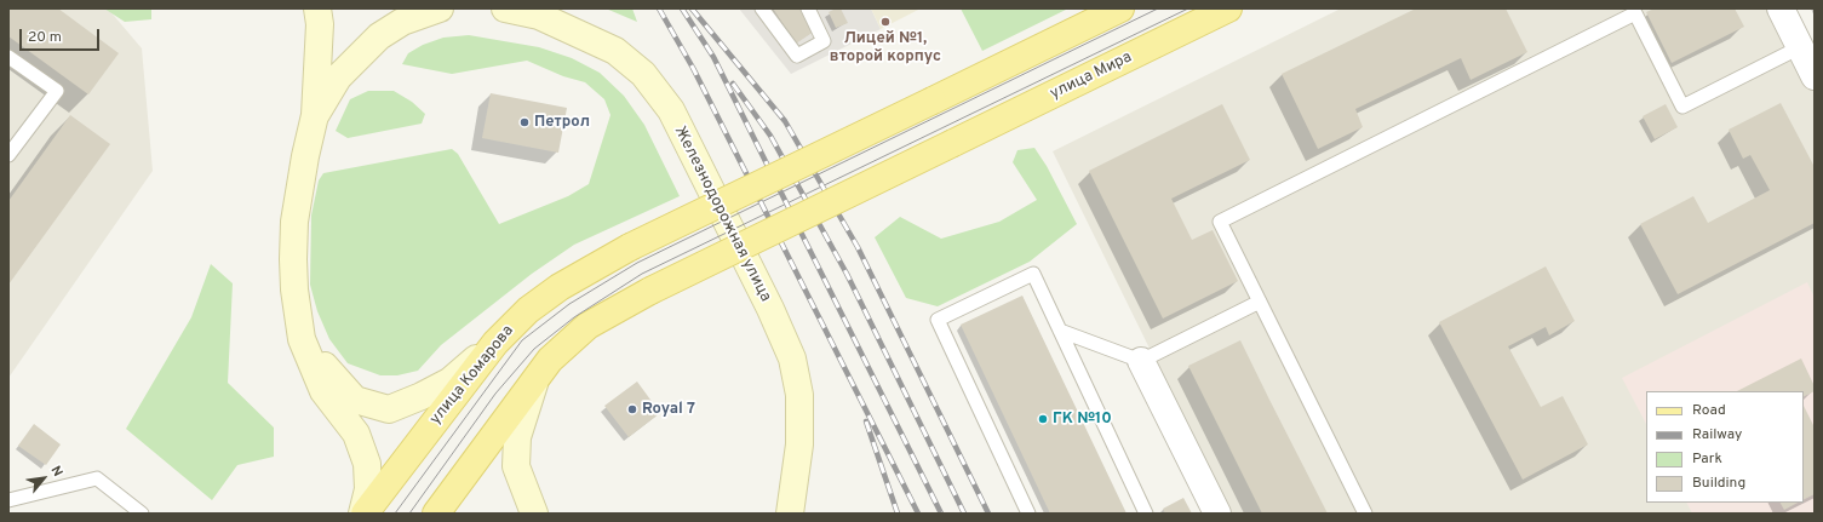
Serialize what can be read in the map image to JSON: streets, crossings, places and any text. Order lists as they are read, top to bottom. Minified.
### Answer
{"streets":{"main road":["улица Мира","Железнодорожная улица","улица Комарова"]},"places":["Лицей №1, второй корпус","Петрол","Royal 7","ГК №10"],"legend":["Road","Railway","Park","Building"],"scale_bar":"20 m","north":"top right"}
